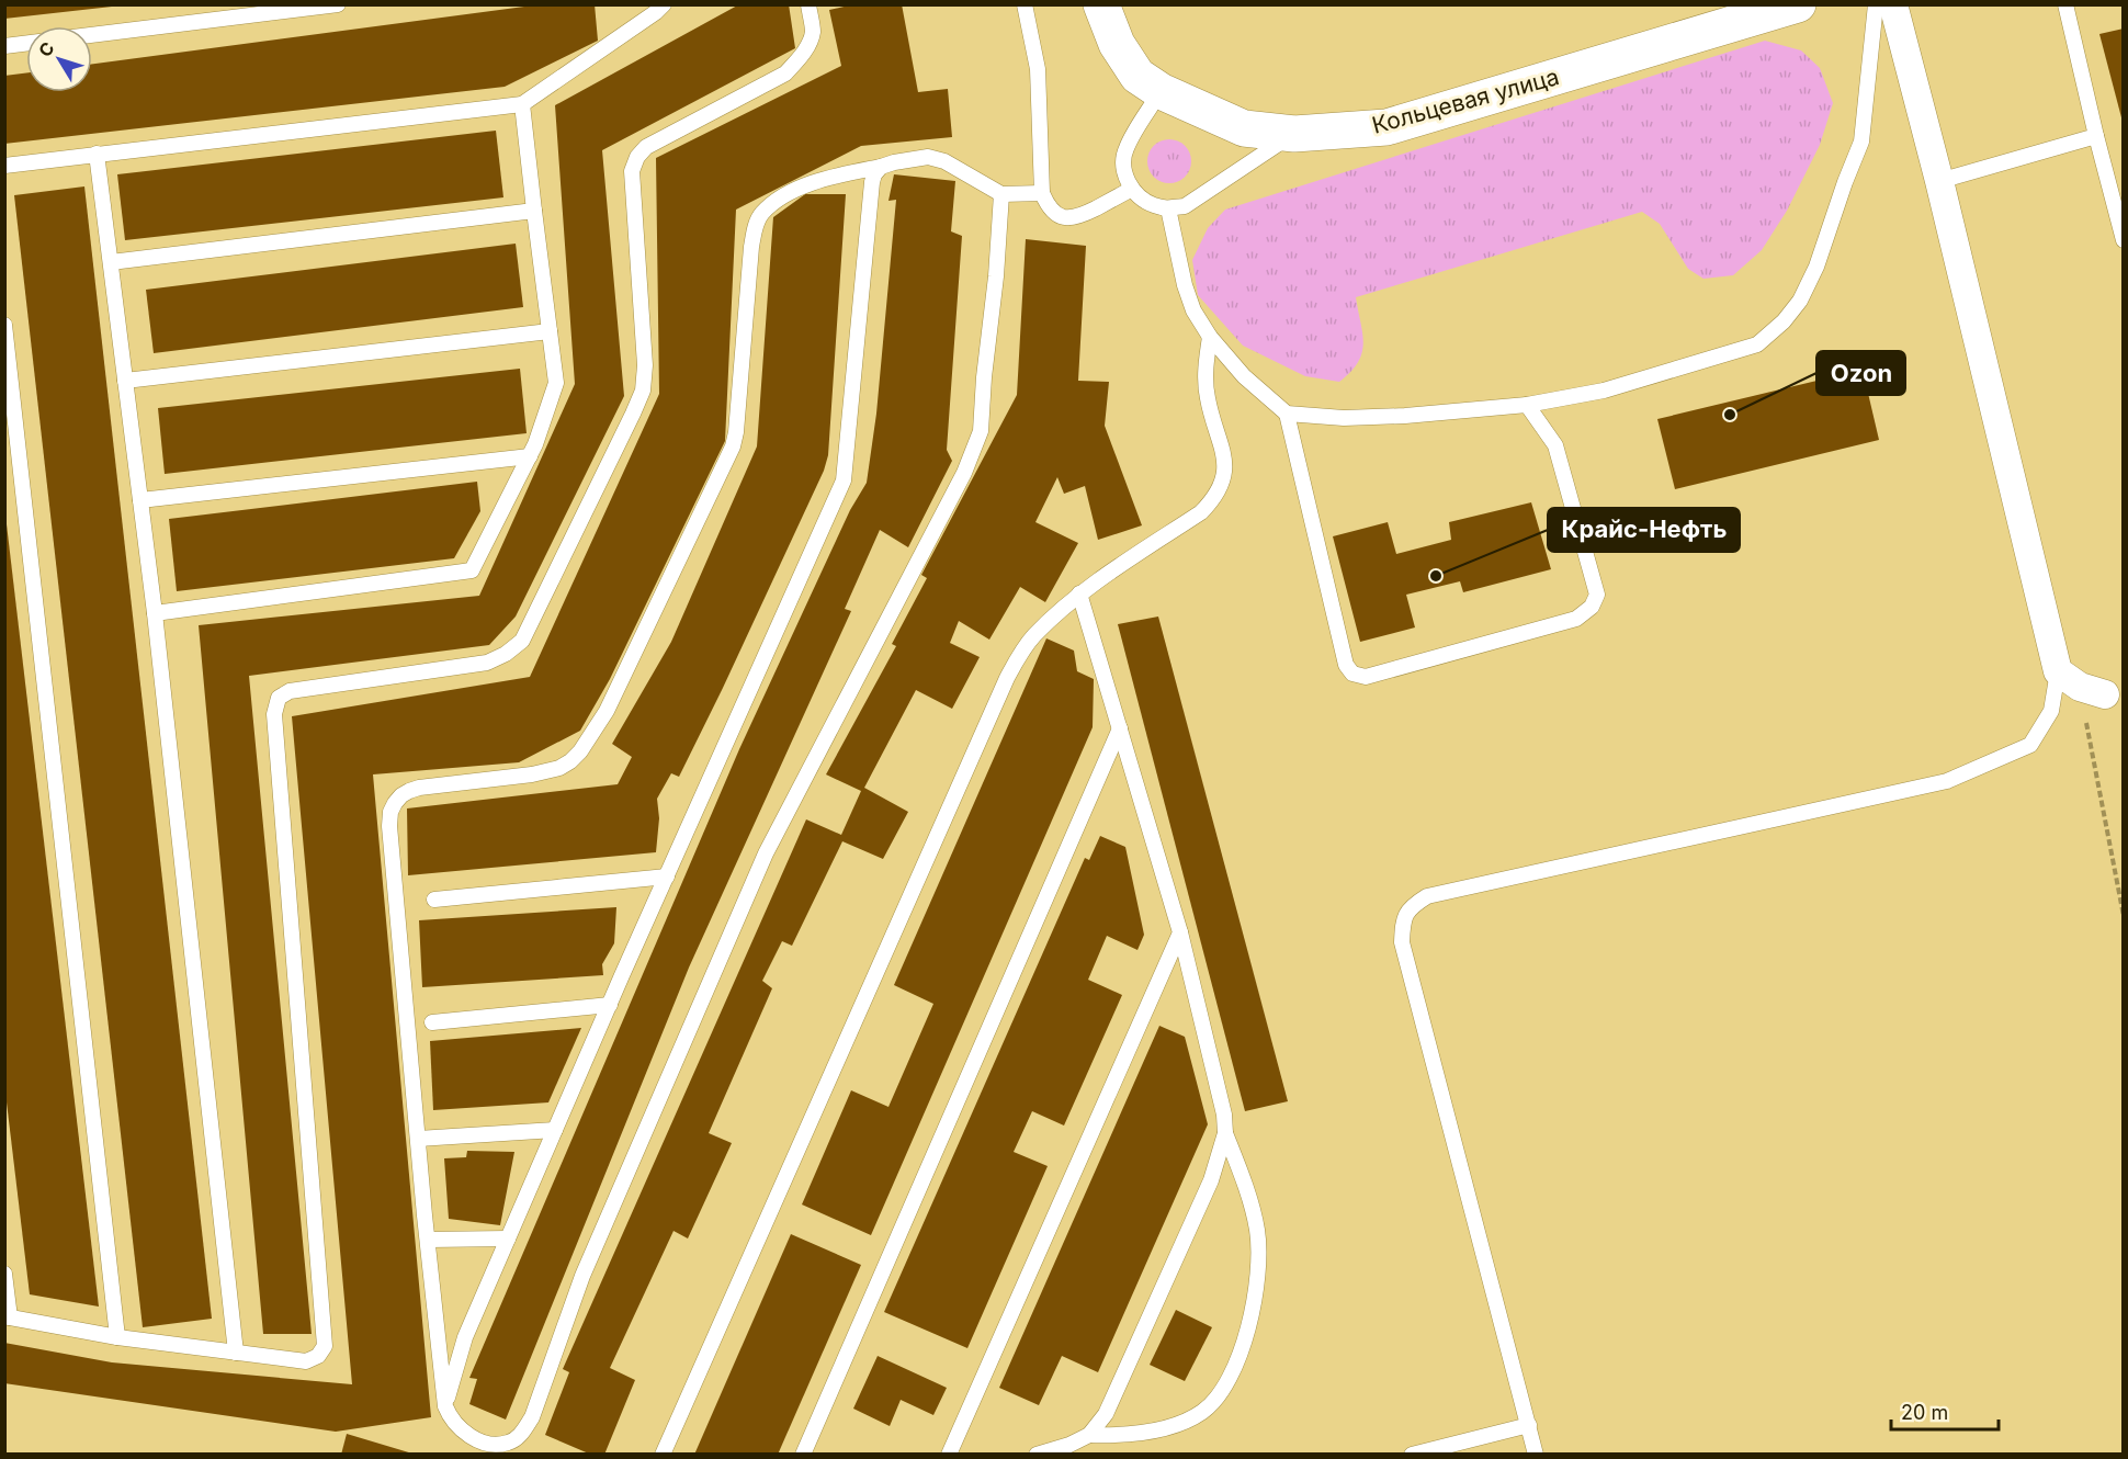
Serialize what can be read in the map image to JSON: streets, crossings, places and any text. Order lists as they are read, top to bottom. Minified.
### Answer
{"streets":{"street":["Кольцевая улица"]},"places":["Ozon","Крайс-Нефть"],"scale_bar":"20 m","north":"top left"}
